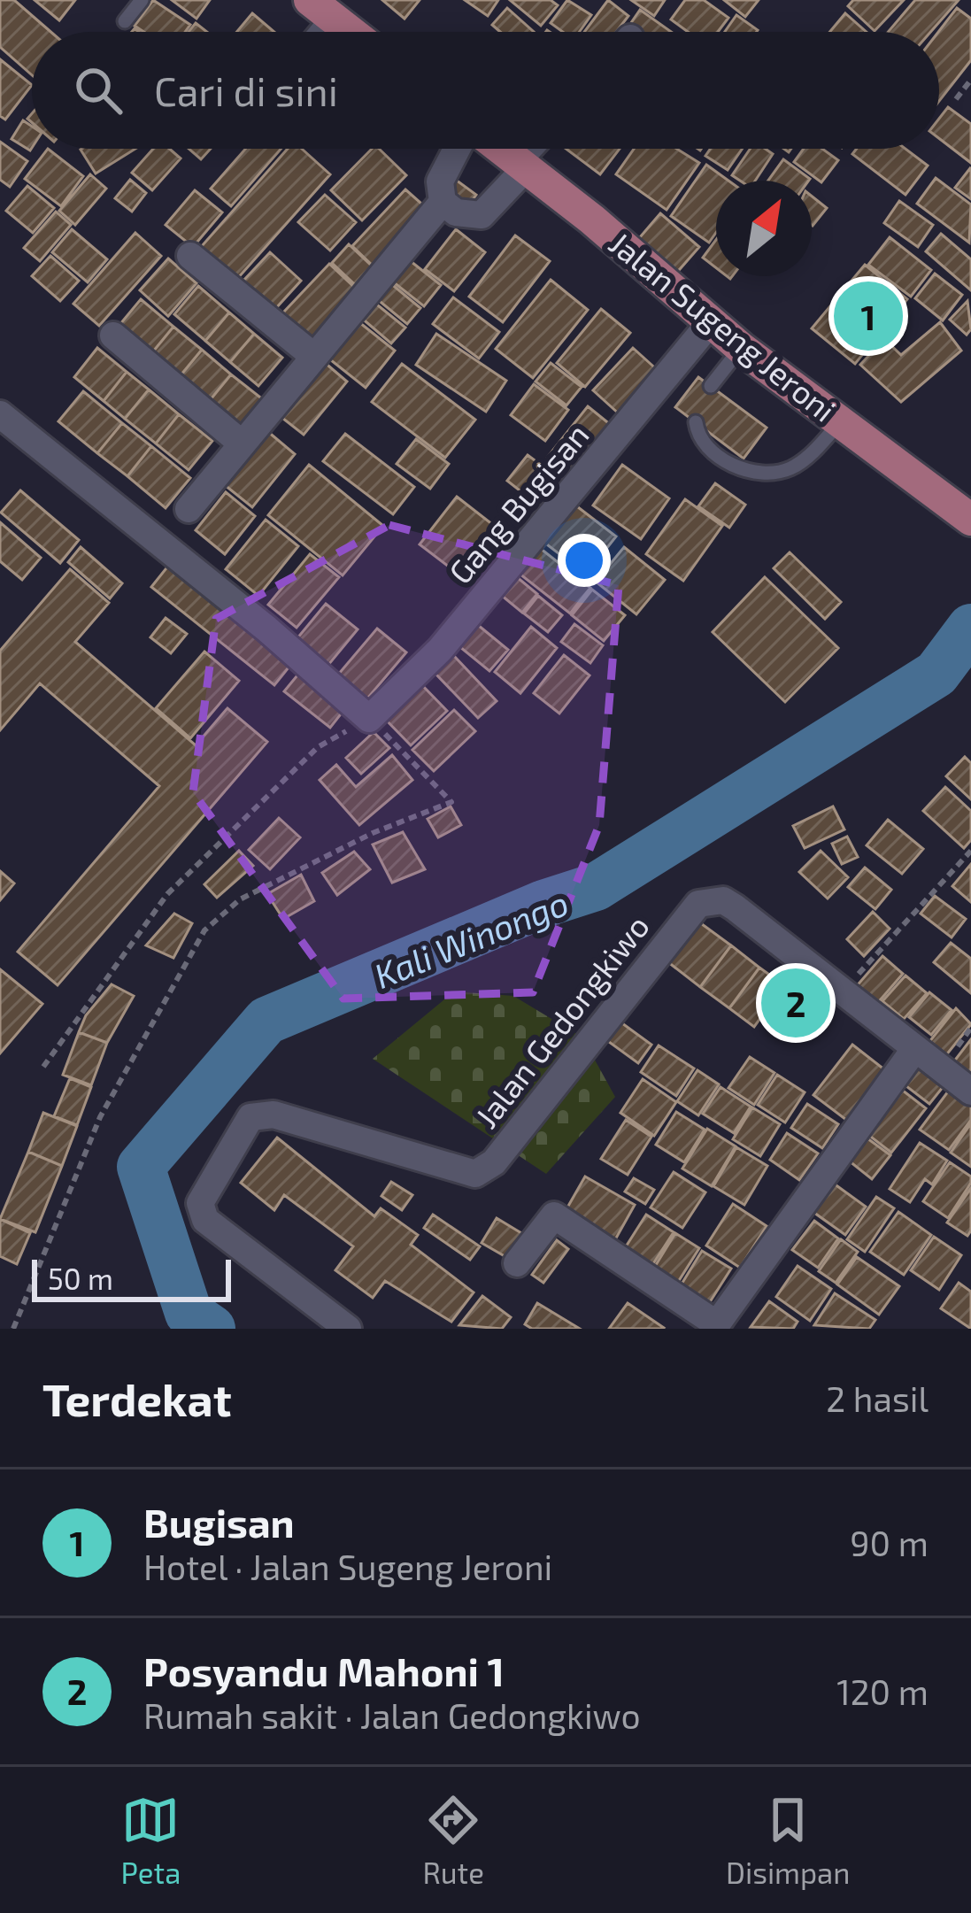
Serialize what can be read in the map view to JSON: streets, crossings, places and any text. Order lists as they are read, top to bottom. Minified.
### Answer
{"streets":{"main road":["Jalan Sugeng Jeroni"],"street":["Gang Bugisan","Jalan Gedongkiwo"]},"crossings":[["Jalan Sugeng Jeroni","Gang Bugisan"]],"water":["Kali Winongo"],"scale_bar":"50 m","north":"top right","page":{"search":"Cari di sini","pins":["1","2"],"scale":"50 m","heading":["Terdekat","2 hasil"],"list":[{"mark":"1","name":"Bugisan","note":"Hotel · Jalan Sugeng Jeroni","value":"90 m"},{"mark":"2","name":"Posyandu Mahoni 1","note":"Rumah sakit · Jalan Gedongkiwo","value":"120 m"}],"nav":["Peta","Rute","Disimpan"]}}
